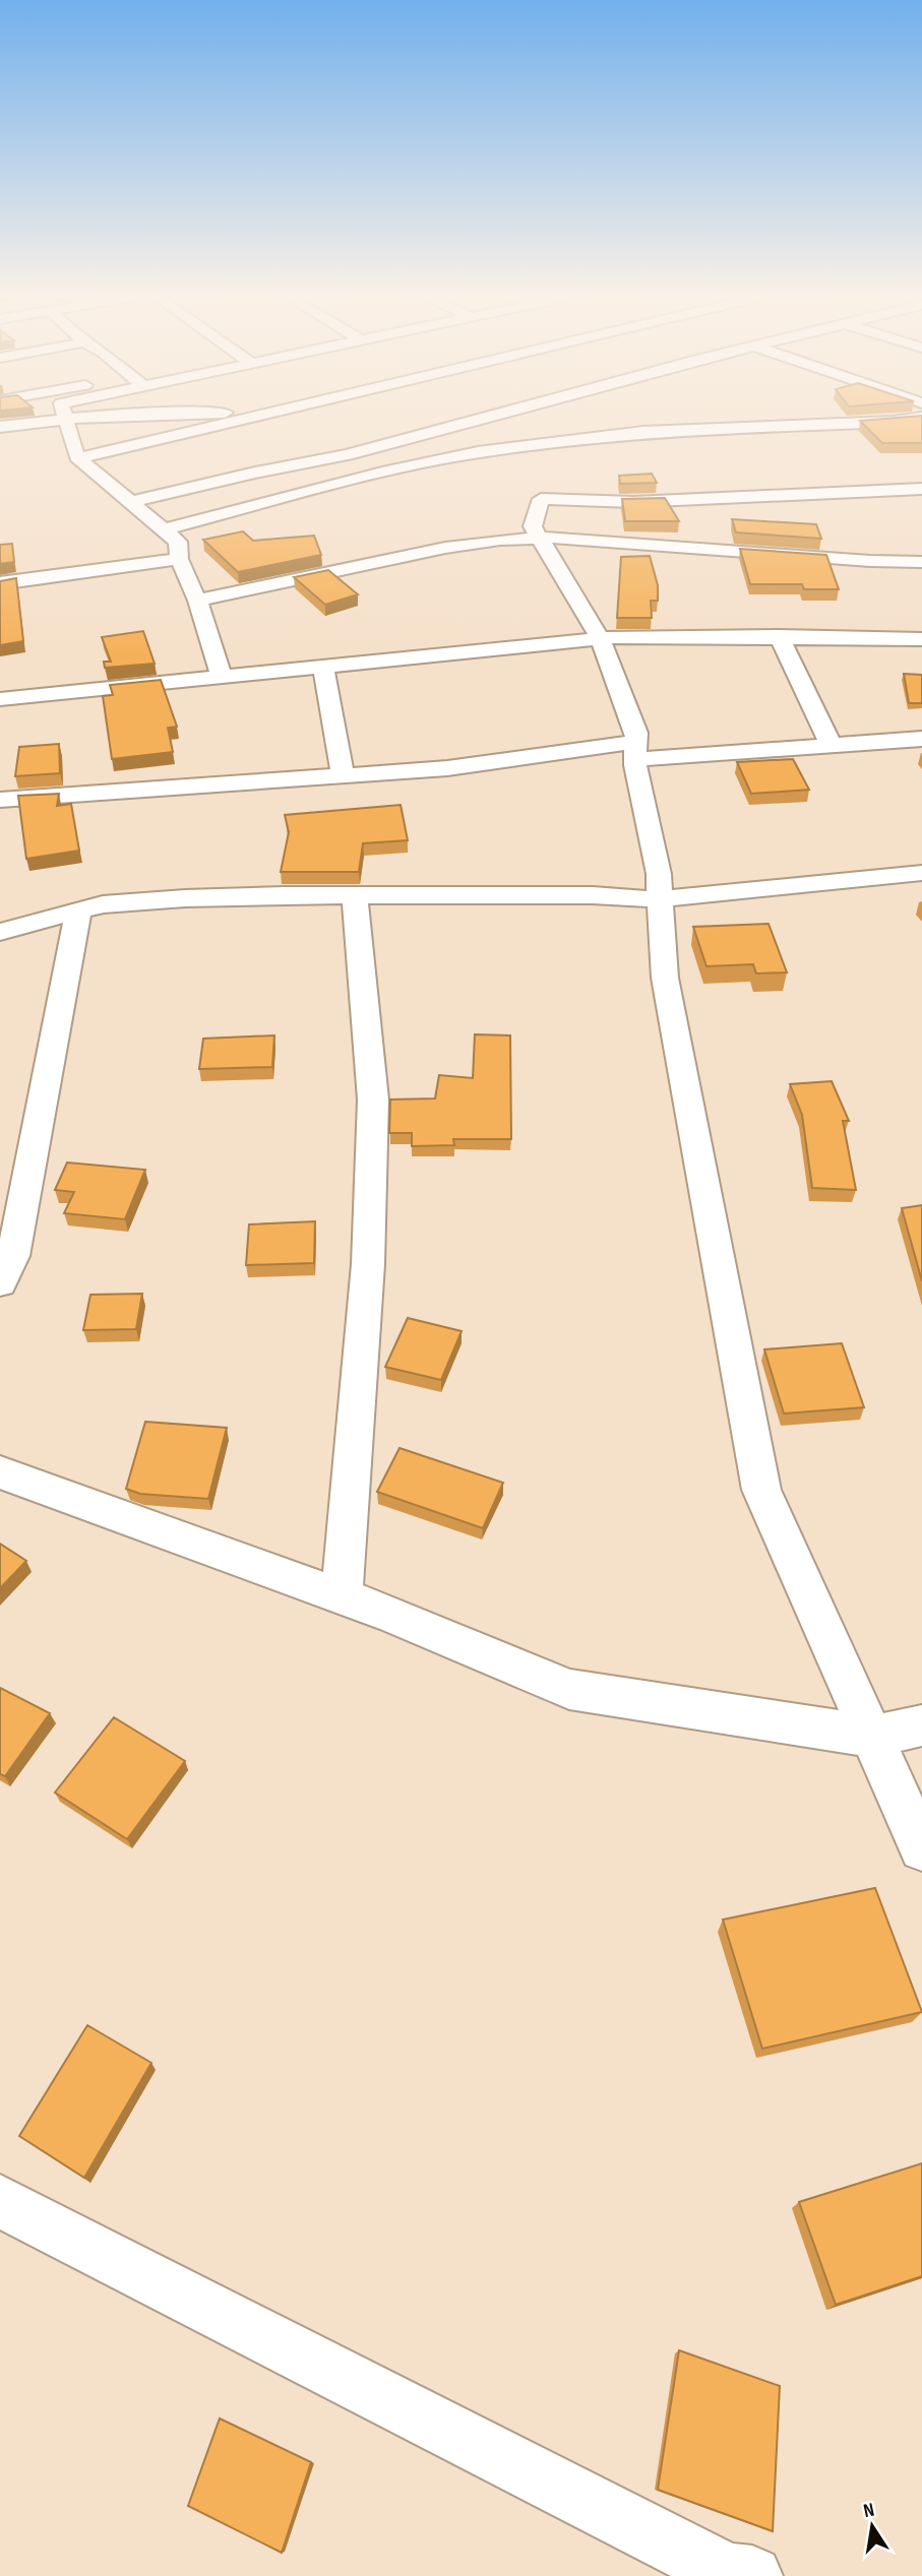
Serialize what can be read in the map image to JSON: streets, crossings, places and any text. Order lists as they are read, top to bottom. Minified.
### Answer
{"north":"top"}
